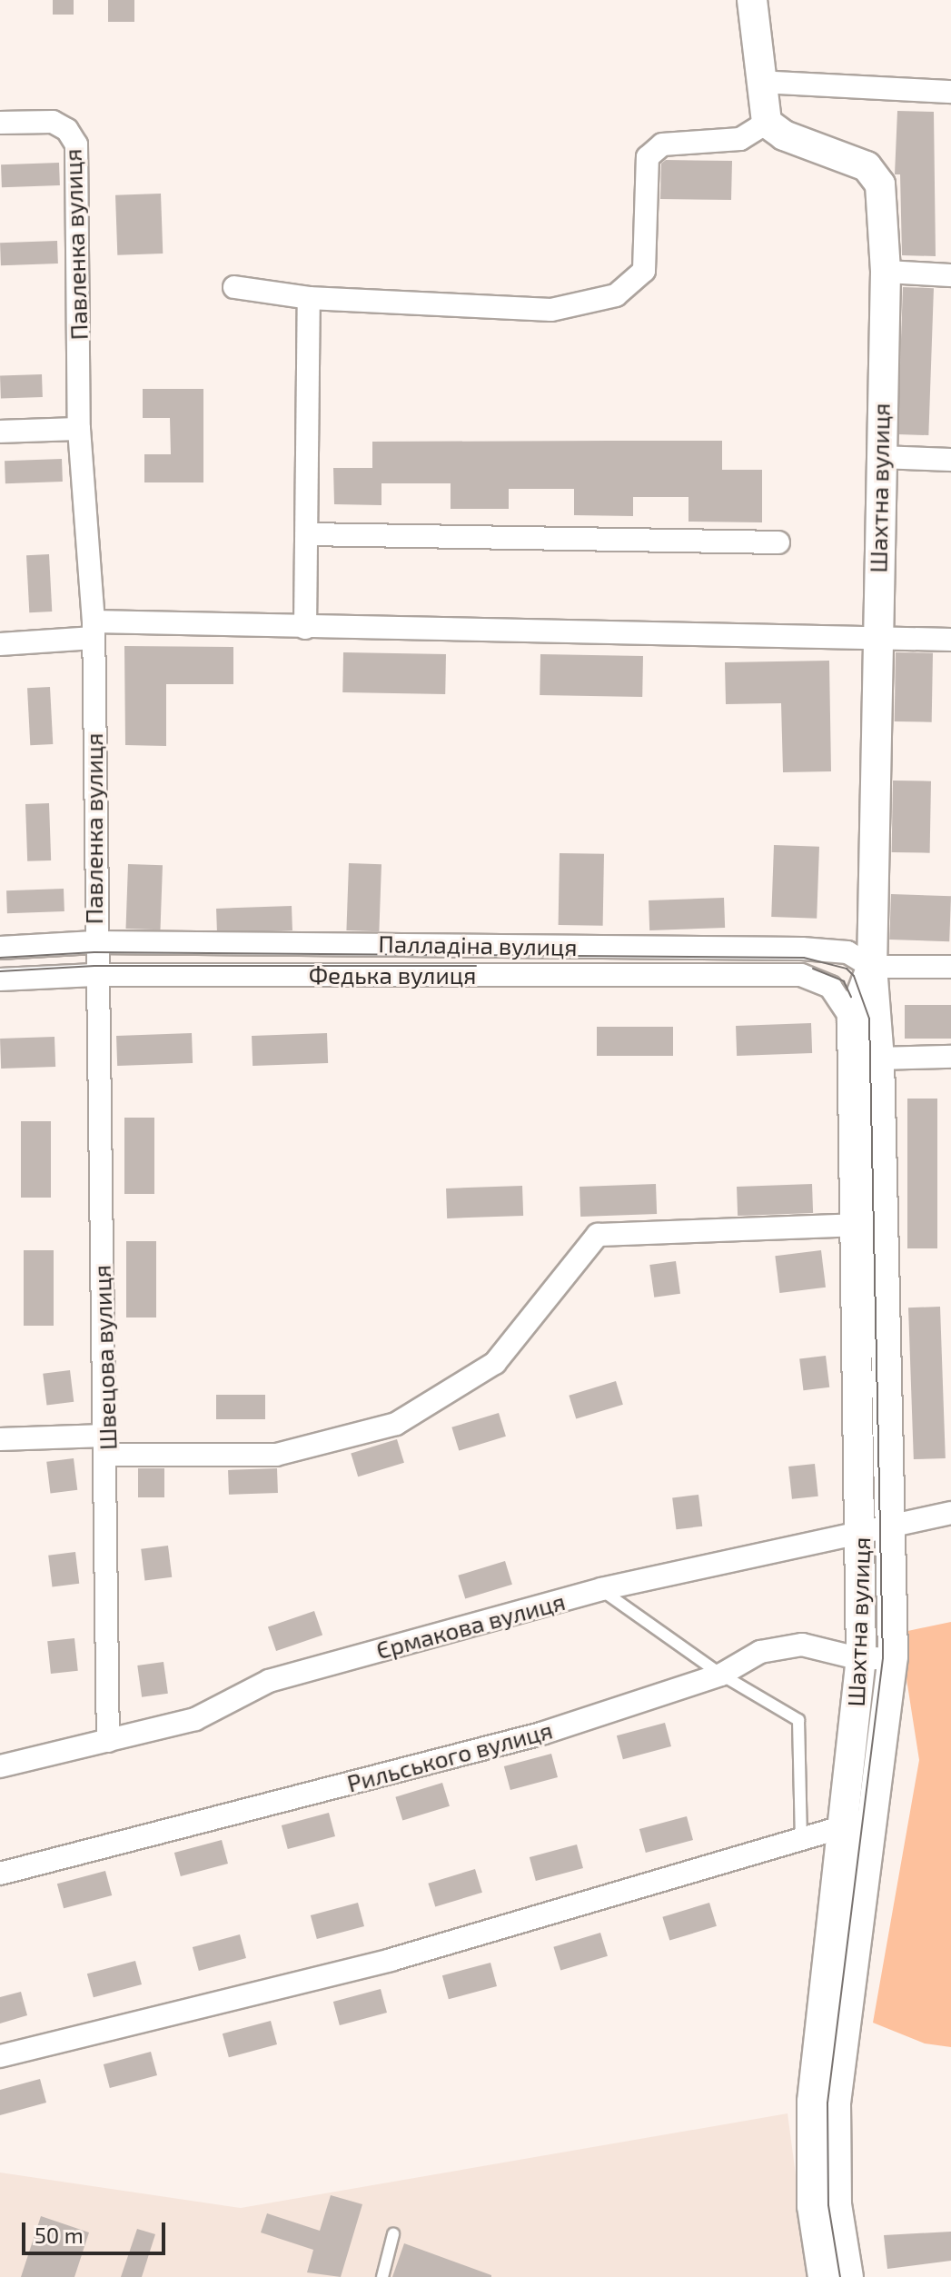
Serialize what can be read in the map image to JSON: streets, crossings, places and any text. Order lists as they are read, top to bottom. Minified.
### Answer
{"streets":{"main road":["Шахтна вулиця"],"street":["Павленка вулиця","Палладіна вулиця","Федька вулиця","Швецова вулиця","Єрмакова вулиця","Рильського вулиця"]},"crossings":[["Павленка вулиця","Палладіна вулиця"],["Павленка вулиця","Федька вулиця"],["Павленка вулиця","Швецова вулиця"],["Шахтна вулиця","Палладіна вулиця"],["Шахтна вулиця","Єрмакова вулиця"],["Шахтна вулиця","Рильського вулиця"],["Федька вулиця","Швецова вулиця"],["Швецова вулиця","Єрмакова вулиця"]],"scale_bar":"50 m"}
